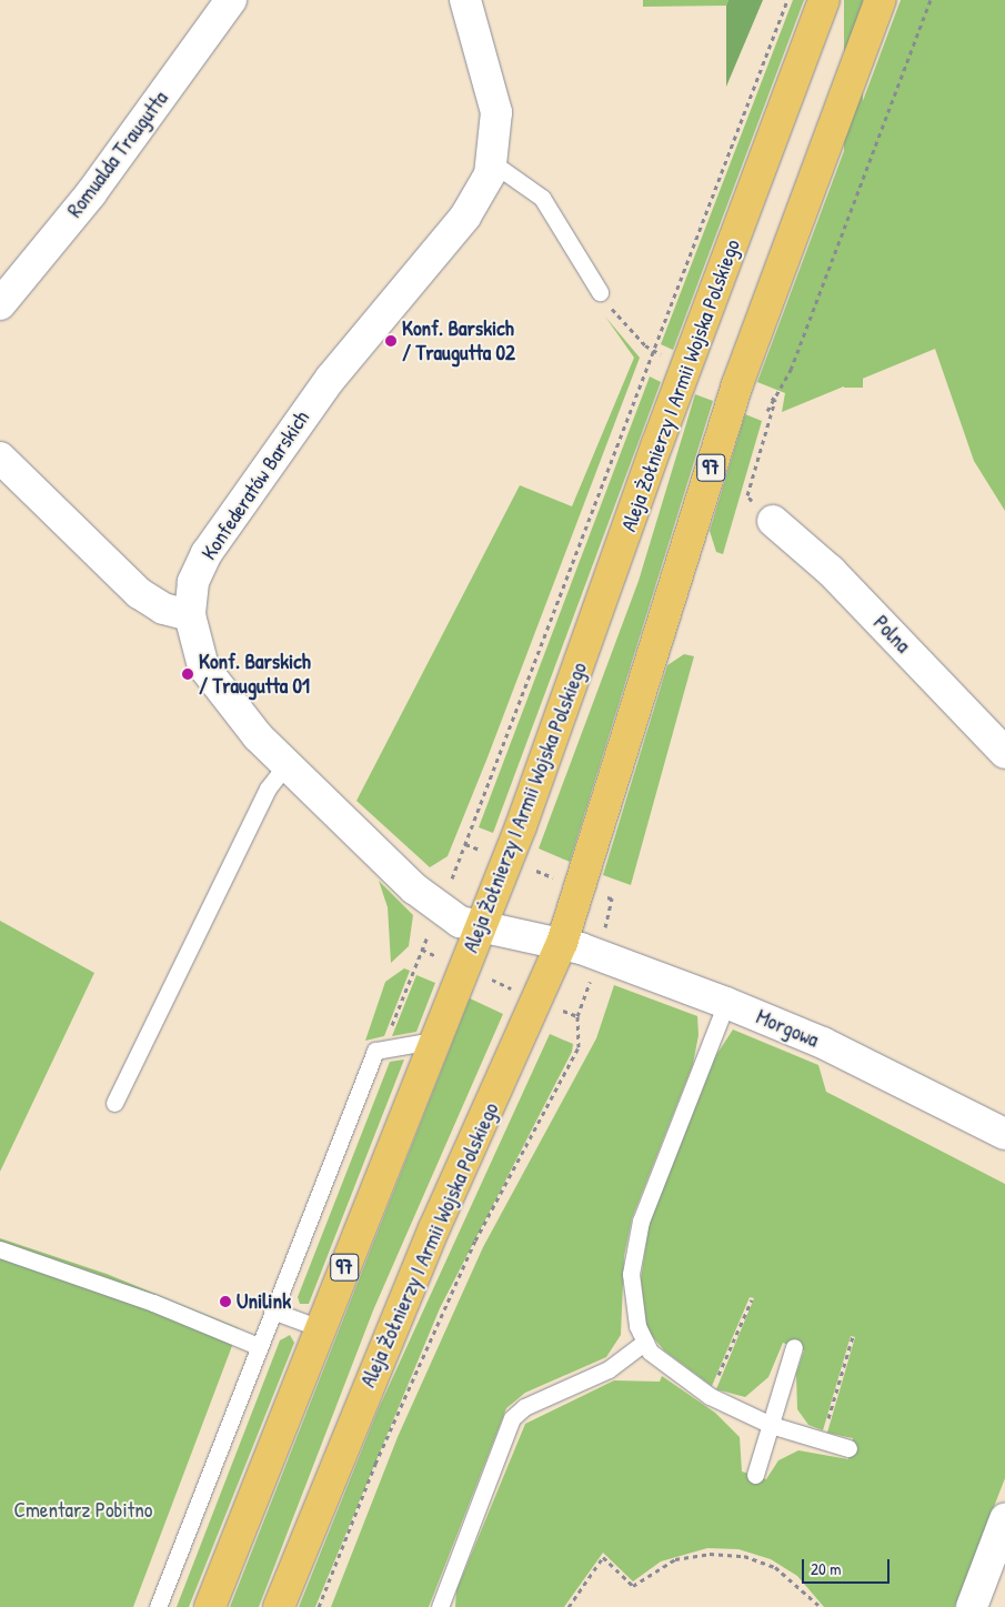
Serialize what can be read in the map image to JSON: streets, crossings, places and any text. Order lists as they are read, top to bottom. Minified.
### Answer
{"streets":{"main road":["Aleja Żołnierzy I Armii Wojska Polskiego","97"],"street":["Romualda Traugutta","Konfederatów Barskich","Polna","Morgowa"]},"crossings":[["Aleja Żołnierzy I Armii Wojska Polskiego","Konfederatów Barskich"],["Aleja Żołnierzy I Armii Wojska Polskiego","Morgowa"],["Konfederatów Barskich","Morgowa"]],"parks":["Cmentarz Pobitno"],"places":["Konf. Barskich / Traugutta 02","Konf. Barskich / Traugutta 01","Unilink"],"scale_bar":"20 m"}
